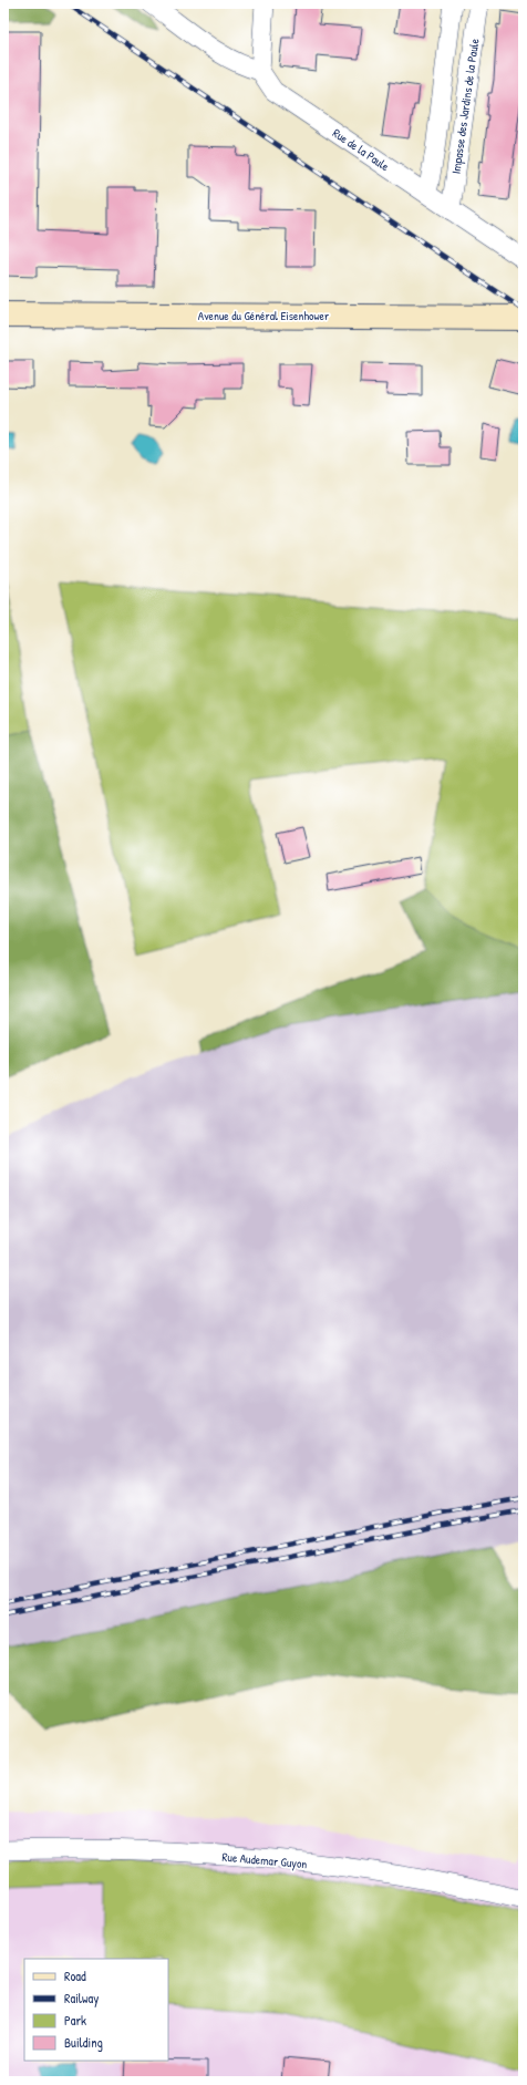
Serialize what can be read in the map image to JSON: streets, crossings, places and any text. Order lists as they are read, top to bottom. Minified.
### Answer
{"streets":{"main road":["Avenue du Général Eisenhower"],"street":["Impasse des Jardins de la Paule","Rue de la Paule","Rue Audemar Guyon"]},"crossings":[["Impasse des Jardins de la Paule","Rue de la Paule"]],"legend":["Road","Railway","Park","Building"]}
